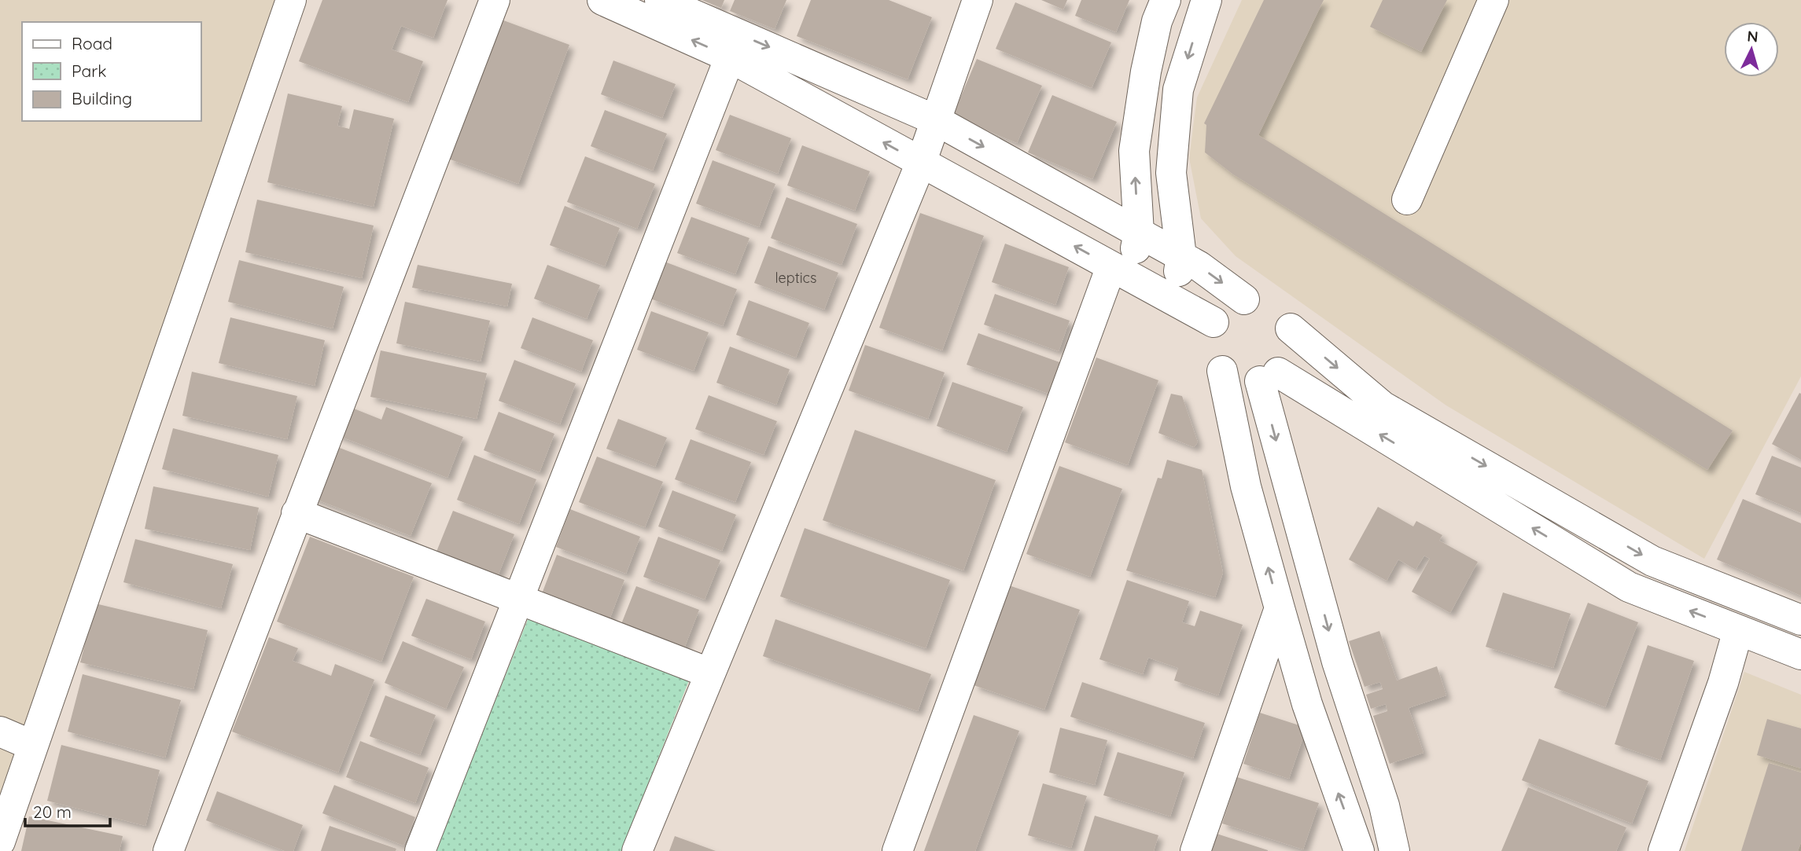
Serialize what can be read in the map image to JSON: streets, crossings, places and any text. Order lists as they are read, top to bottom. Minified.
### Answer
{"house_numbers":["leptics"],"legend":["Road","Park","Building"],"scale_bar":"20 m","north":"top"}
